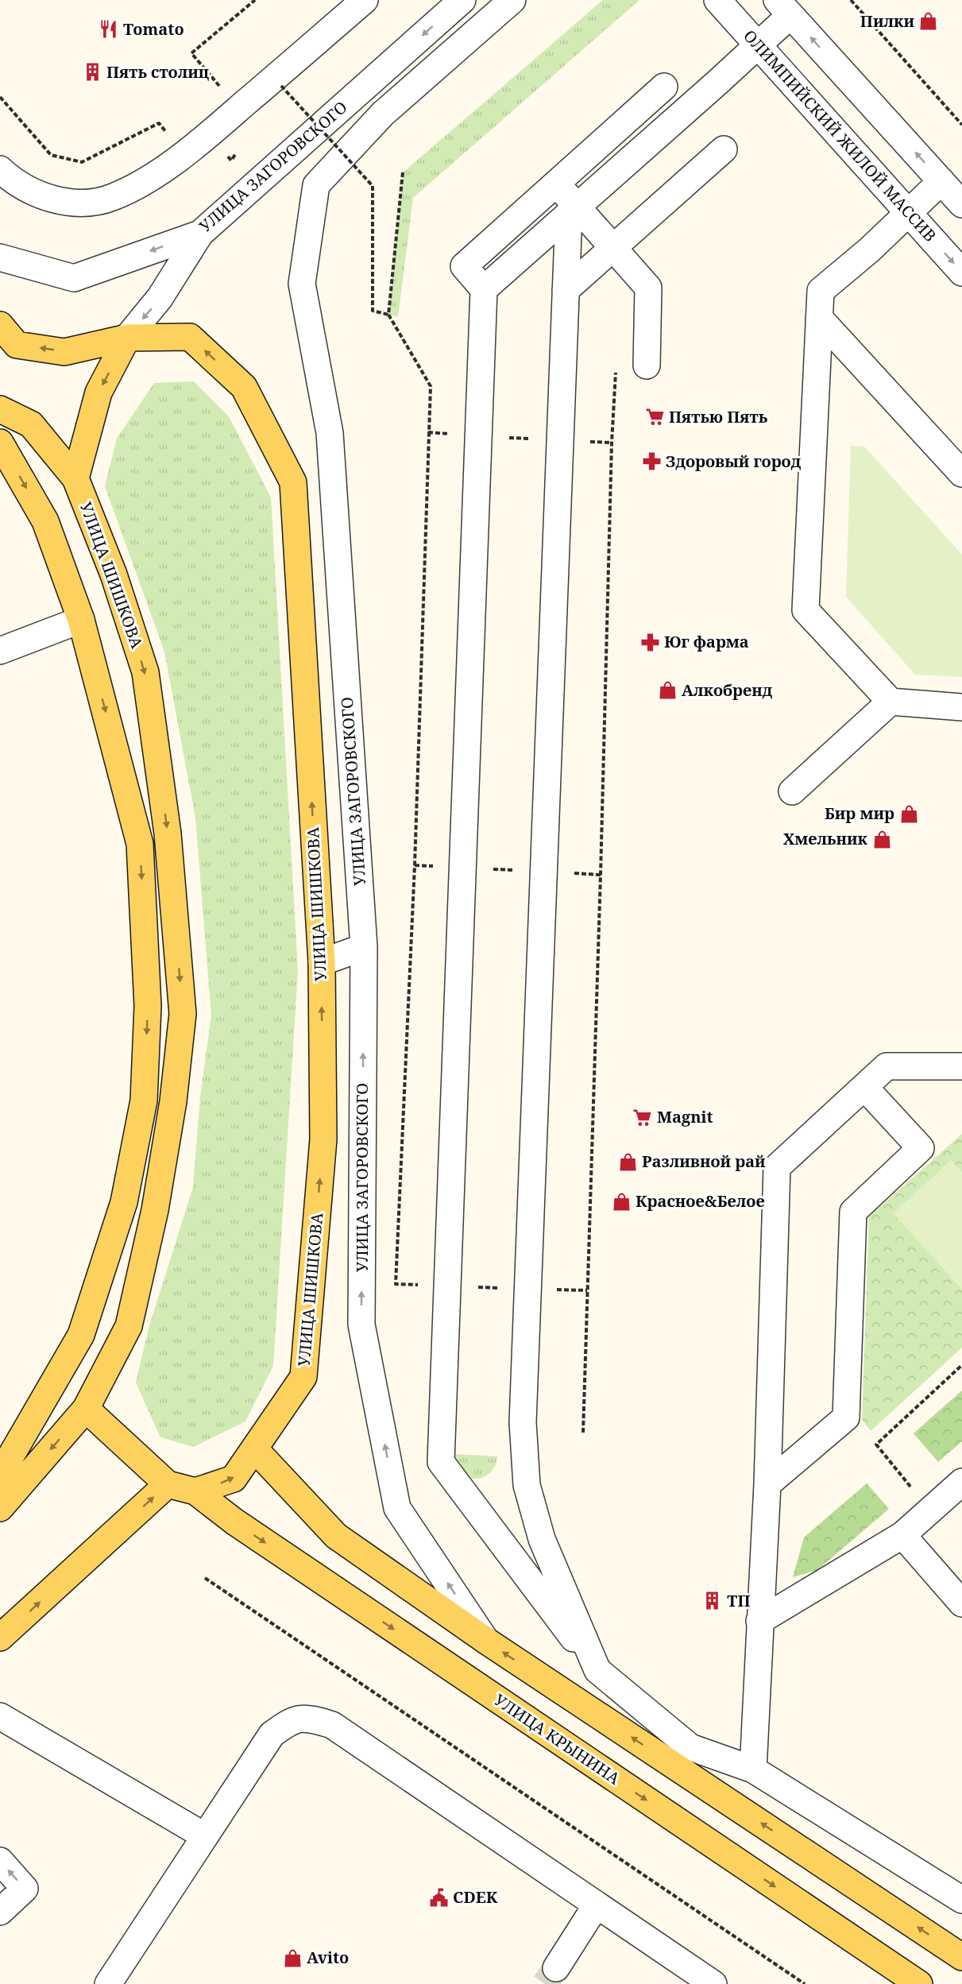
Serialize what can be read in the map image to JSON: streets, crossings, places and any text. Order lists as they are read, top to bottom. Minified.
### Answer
{"streets":{"main road":["УЛИЦА ШИШКОВА","УЛИЦА КРЫНИНА"],"street":["ОЛИМПИЙСКИЙ ЖИЛОЙ МАССИВ","УЛИЦА ЗАГОРОВСКОГО"]},"crossings":[["УЛИЦА ШИШКОВА","УЛИЦА КРЫНИНА"]],"places":{"shop":["Пилки","Алкобренд","Бир мир","Хмельник","Разливной рай","Красное&Белое","Avito"],"restaurant":["Tomato"],"building":["Пять столиц","ТП"],"supermarket":["Пятью Пять","Magnit"],"pharmacy":["Здоровый город","Юг фарма"],"public building":["CDEK"]}}
